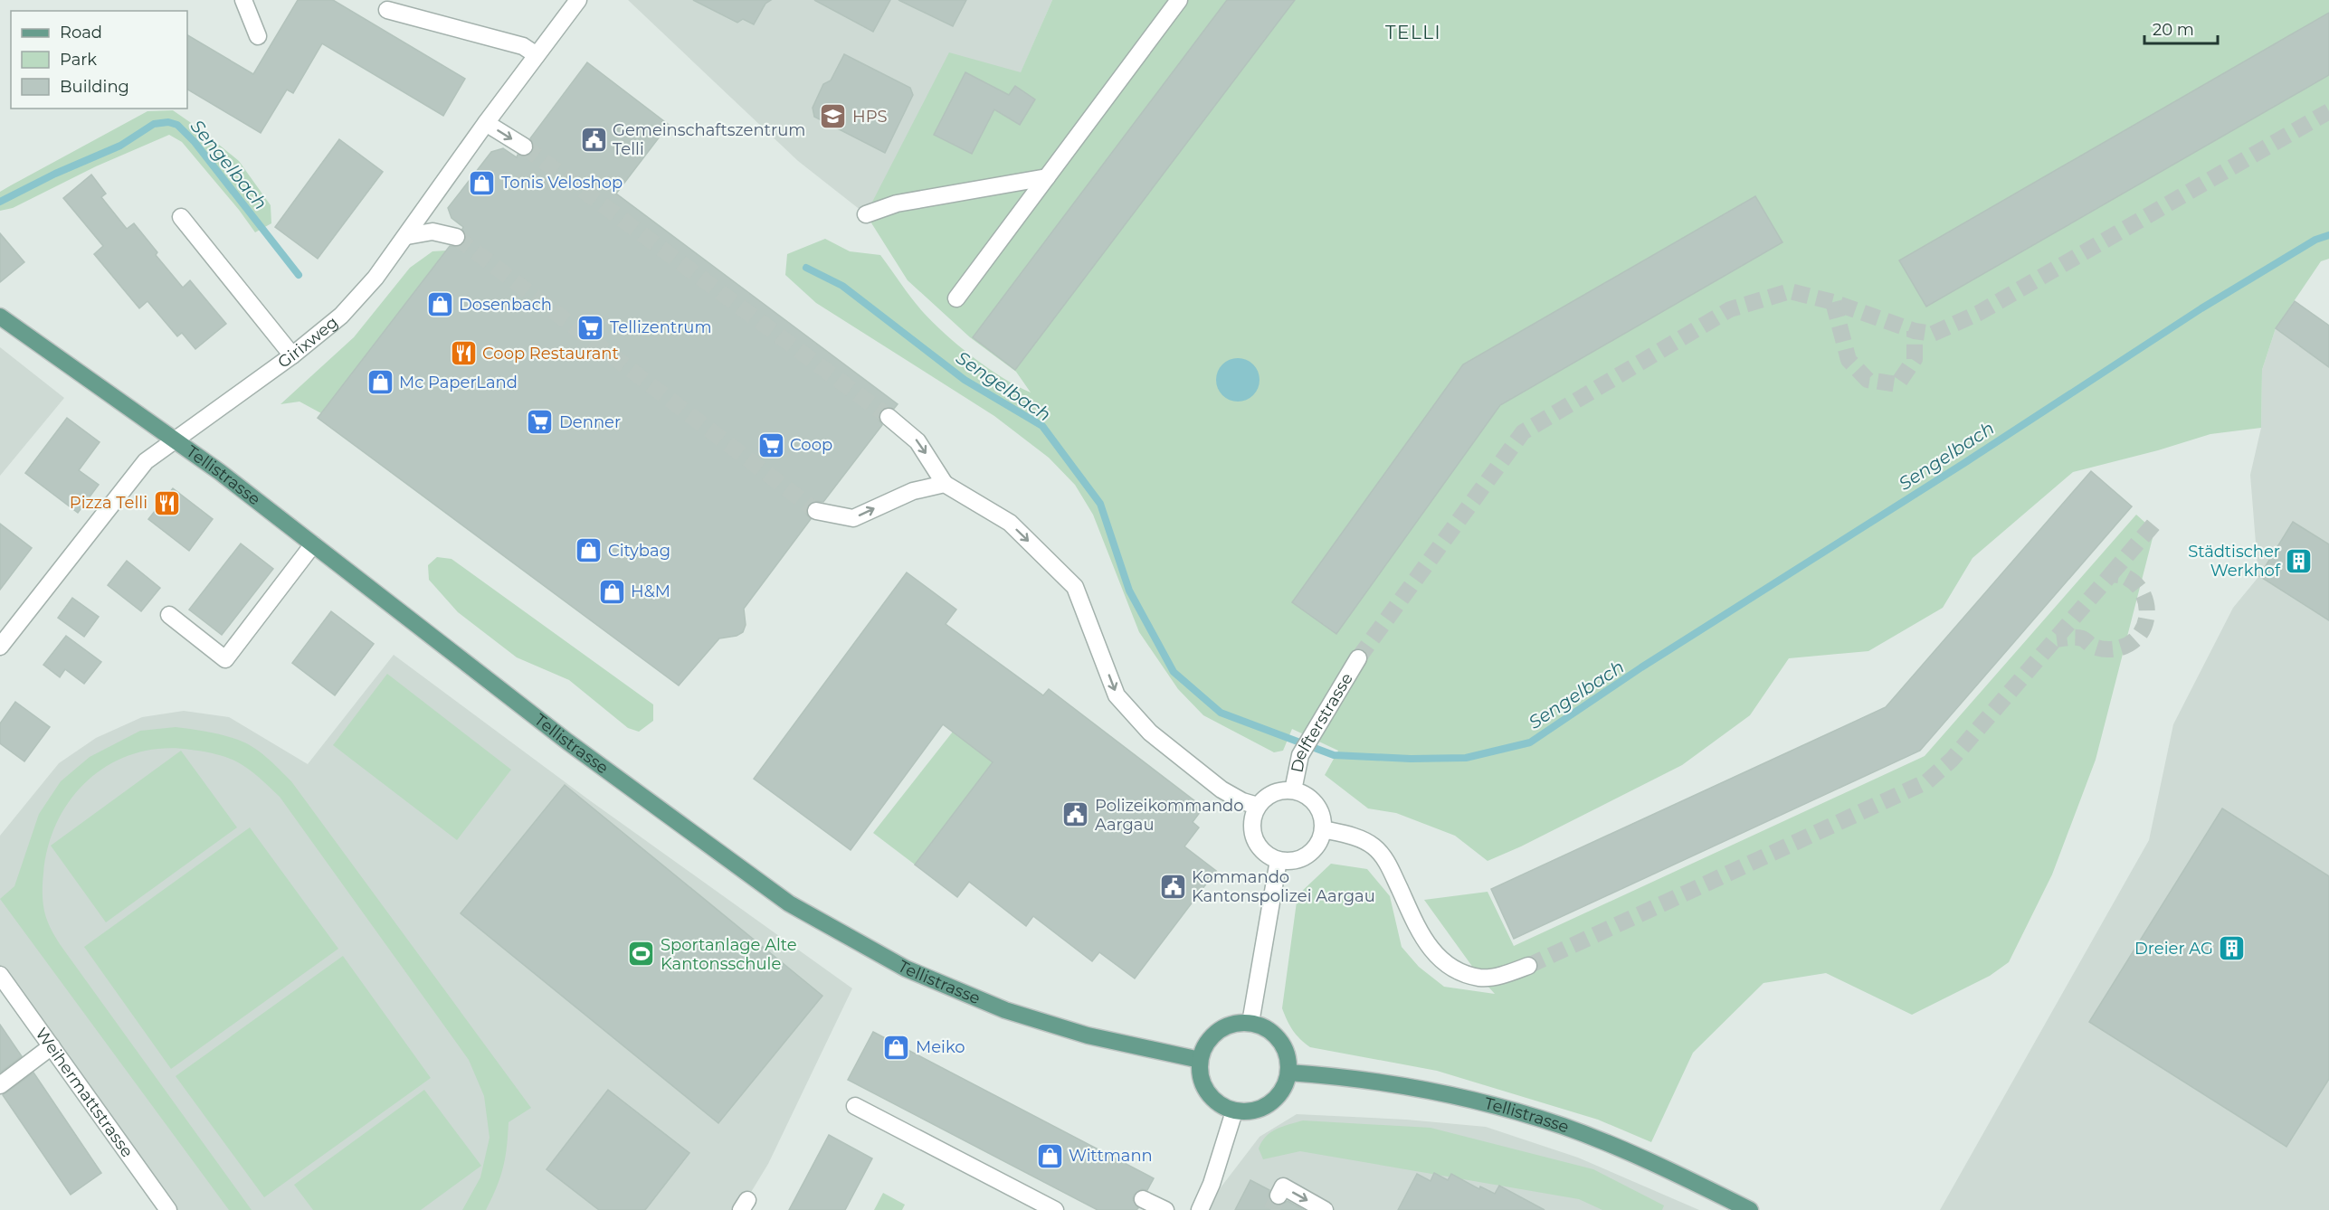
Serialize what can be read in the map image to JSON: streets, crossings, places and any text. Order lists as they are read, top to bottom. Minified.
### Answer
{"streets":{"main road":["Tellistrasse"],"street":["Girixweg","Delfterstrasse","Weihermattstrasse"]},"crossings":[["Girixweg","Tellistrasse"]],"districts":["TELLI"],"water":["Sengelbach"],"places":{"school or university":["HPS"],"public building":["Gemeinschaftszentrum Telli","Polizeikommando Aargau","Kommando Kantonspolizei Aargau"],"shop":["Tonis Veloshop","Dosenbach","Mc PaperLand","Citybag","H&M","Meiko","Wittmann"],"supermarket":["Tellizentrum","Denner","Coop"],"restaurant":["Coop Restaurant","Pizza Telli"],"building":["Städtischer Werkhof","Dreier AG"],"sports":["Sportanlage Alte Kantonsschule"]},"legend":["Road","Park","Building"],"scale_bar":"20 m"}
